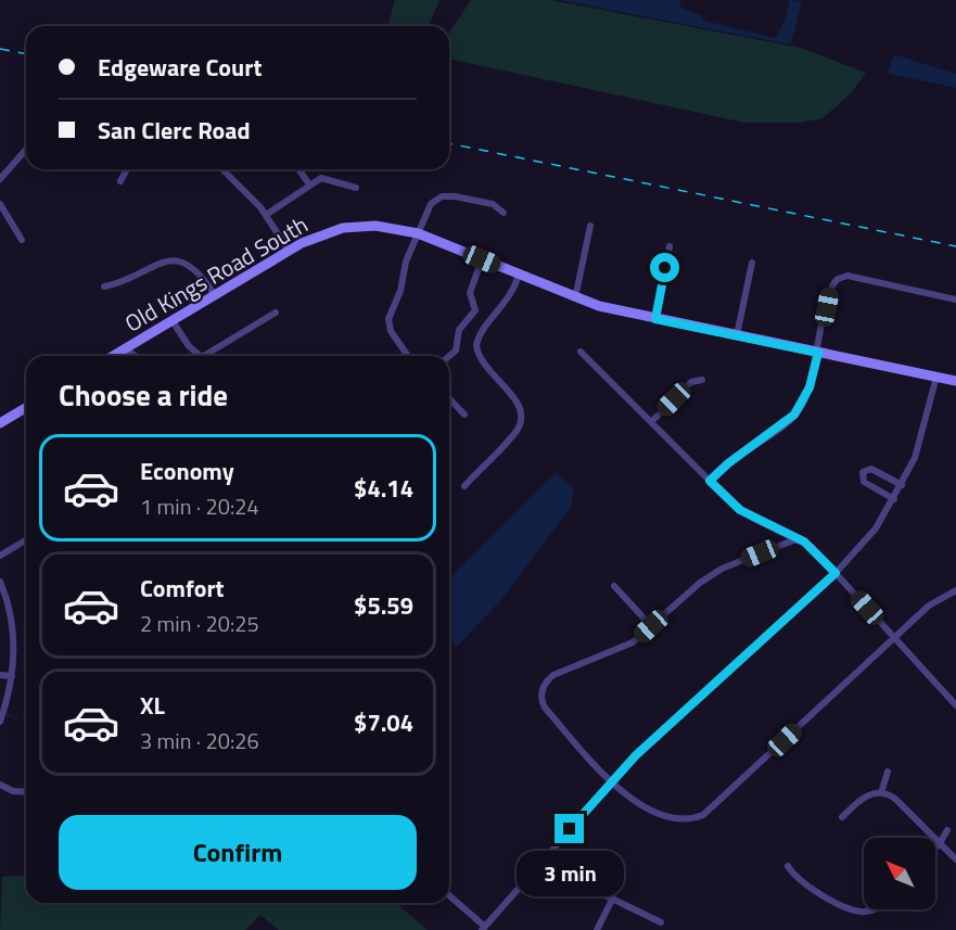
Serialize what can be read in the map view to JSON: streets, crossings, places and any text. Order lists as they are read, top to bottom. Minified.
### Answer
{"streets":{"street":["Old Kings Road South"]},"north":"top left","page":{"banner":["Edgeware Court","San Clerc Road"],"heading":"Choose a ride","list":[{"name":"Economy","note":"1 min · 20:24","value":"$4.14"},{"name":"Comfort","note":"2 min · 20:25","value":"$5.59"},{"name":"XL","note":"3 min · 20:26","value":"$7.04"}],"buttons":"Confirm","bubble":"3 min"}}
